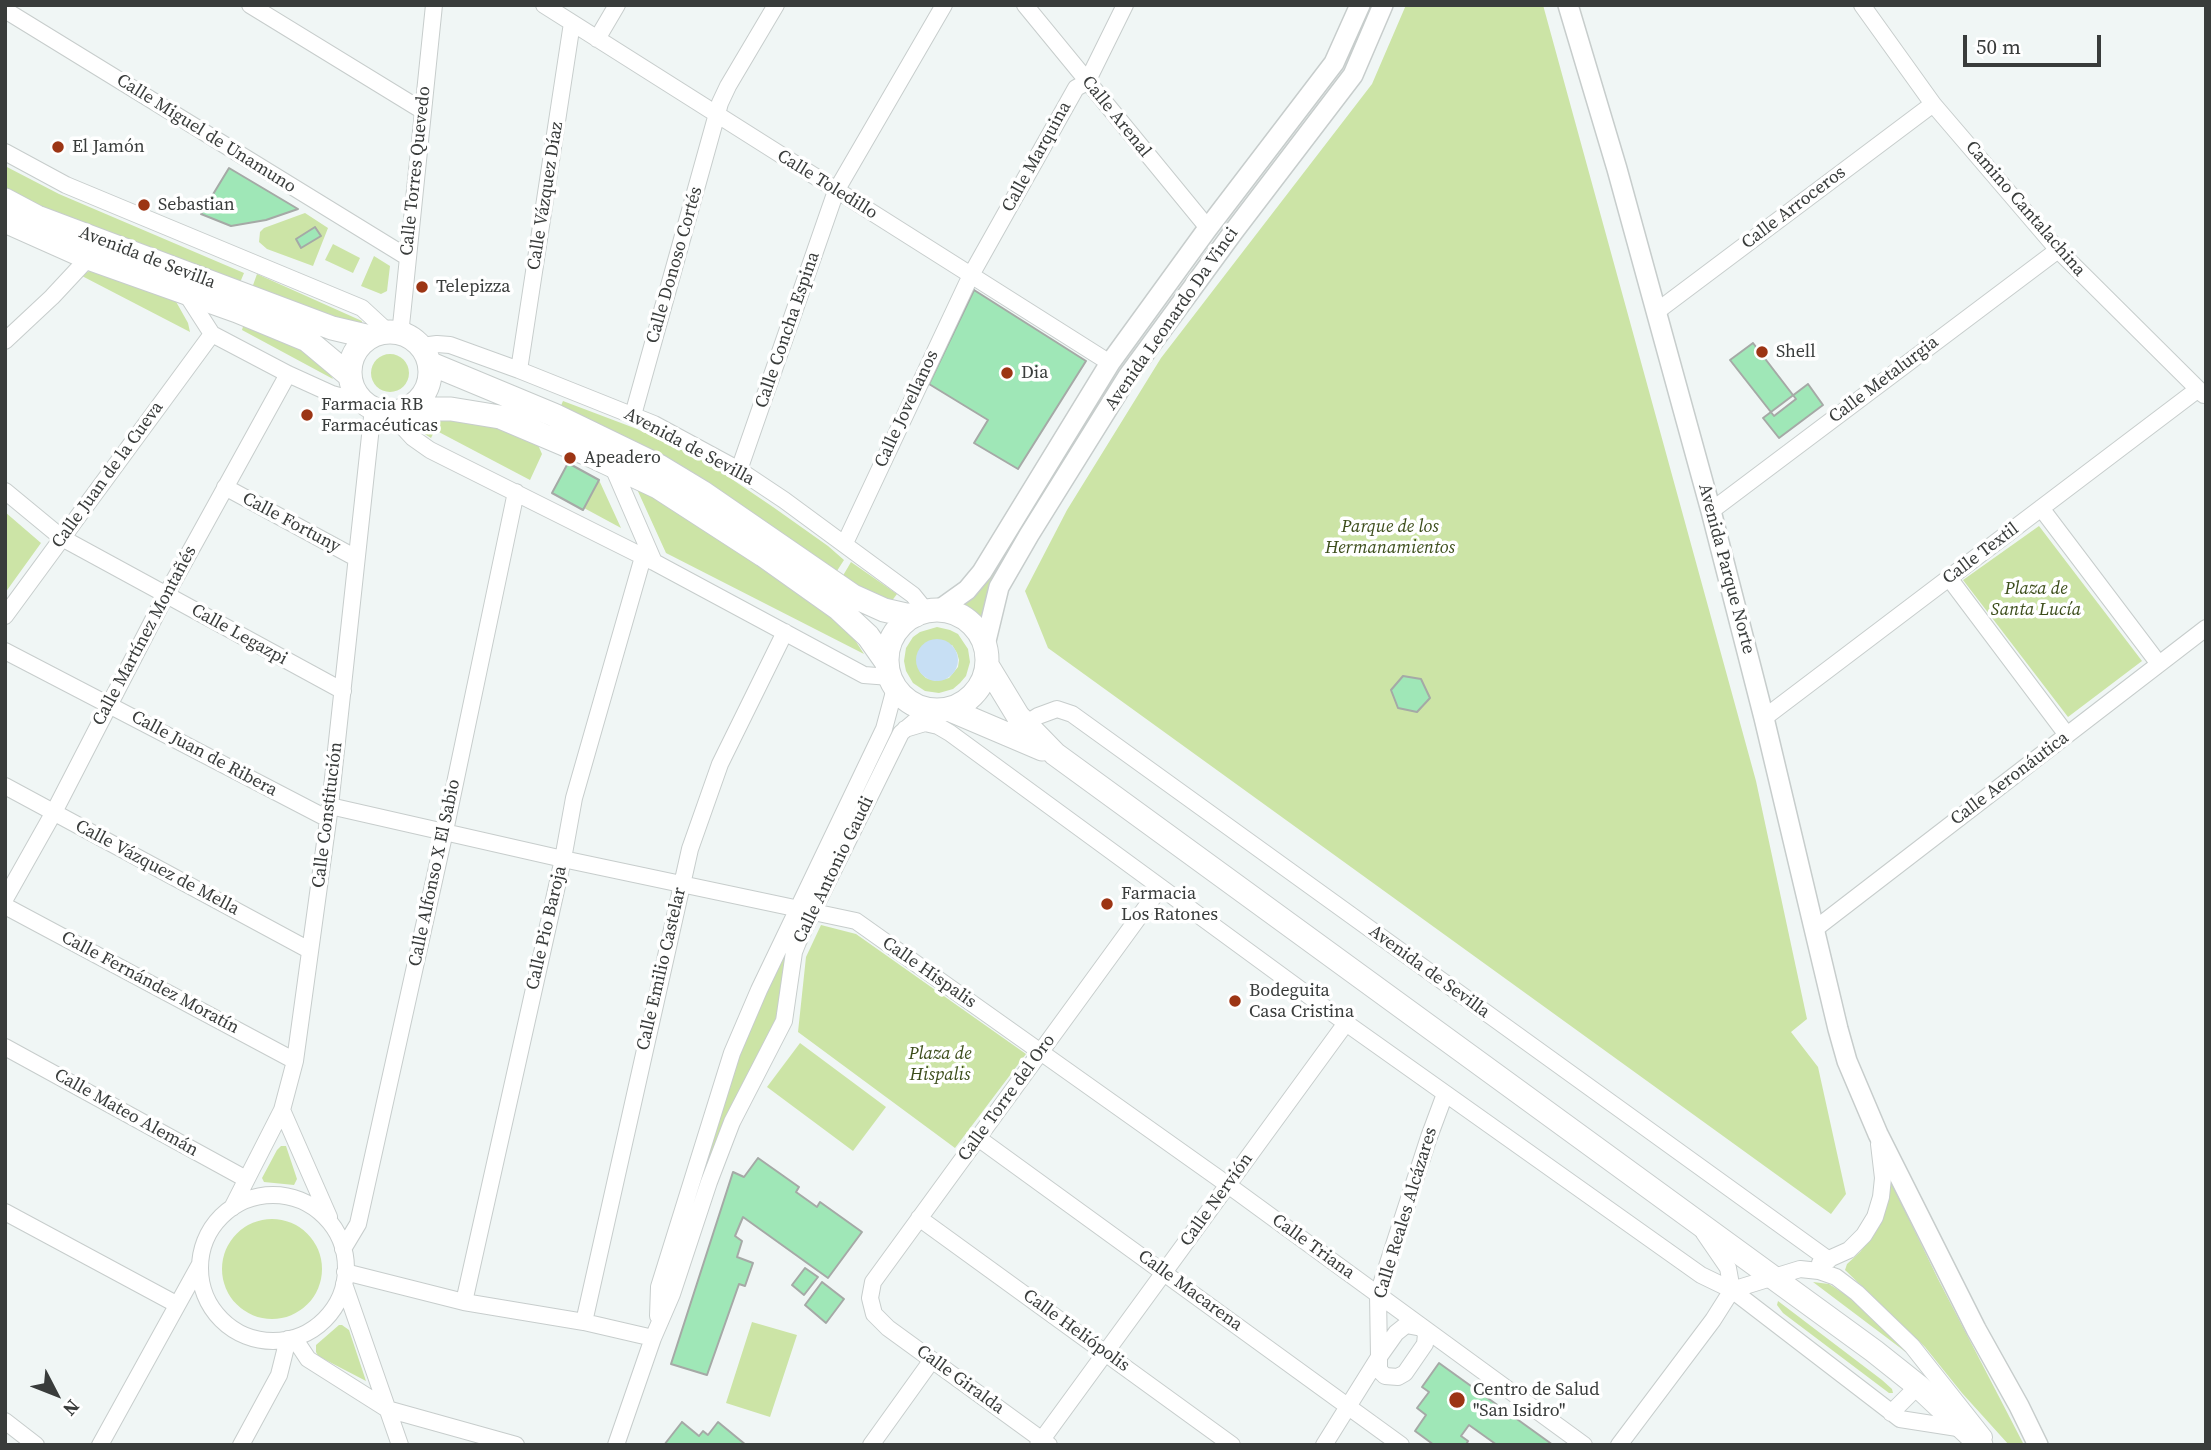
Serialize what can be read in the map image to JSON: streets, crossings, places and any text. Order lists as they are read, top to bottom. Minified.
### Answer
{"streets":{"main road":["Avenida de Sevilla"],"street":["Calle Arenal","Calle Miguel de Unamuno","Calle Marquina","Calle Torres Quevedo","Calle Toledillo","Calle Vázquez Díaz","Calle Arroceros","Camino Cantalachina","Calle Donoso Cortés","Avenida Leonardo Da Vinci","Calle Concha Espina","Calle Metalurgia","Calle Jovellanos","Calle Juan de la Cueva","Calle Fortuny","Calle Textil","Avenida Parque Norte","Calle Legazpi","Calle Martínez Montañés","Calle Juan de Ribera","Calle Aeronáutica","Calle Constitución","Calle Vázquez de Mella","Calle Antonio Gaudi","Calle Alfonso X El Sabio","Calle Pio Baroja","Calle Emilio Castelar","Calle Hispalis","Calle Fernández Moratín","Calle Torre del Oro","Calle Mateo Alemán","Calle Nervión","Calle Reales Alcázares","Calle Triana","Calle Macarena","Calle Heliópolis","Calle Giralda"]},"crossings":[["Calle Arenal","Calle Marquina"],["Calle Arenal","Avenida Leonardo Da Vinci"],["Calle Miguel de Unamuno","Calle Torres Quevedo"],["Calle Marquina","Calle Toledillo"],["Calle Marquina","Calle Jovellanos"],["Calle Torres Quevedo","Avenida de Sevilla"],["Calle Torres Quevedo","Calle Constitución"],["Calle Toledillo","Calle Vázquez Díaz"],["Calle Toledillo","Calle Donoso Cortés"],["Calle Toledillo","Avenida Leonardo Da Vinci"],["Calle Toledillo","Calle Concha Espina"],["Calle Toledillo","Calle Jovellanos"],["Calle Vázquez Díaz","Avenida de Sevilla"],["Calle Arroceros","Camino Cantalachina"],["Calle Arroceros","Avenida Parque Norte"],["Camino Cantalachina","Calle Metalurgia"],["Camino Cantalachina","Calle Textil"],["Avenida de Sevilla","Calle Donoso Cortés"],["Avenida de Sevilla","Avenida Leonardo Da Vinci"],["Avenida de Sevilla","Calle Concha Espina"],["Avenida de Sevilla","Calle Jovellanos"],["Avenida de Sevilla","Calle Juan de la Cueva"],["Avenida de Sevilla","Calle Martínez Montañés"],["Avenida de Sevilla","Calle Constitución"],["Avenida de Sevilla","Calle Antonio Gaudi"],["Avenida de Sevilla","Calle Alfonso X El Sabio"],["Avenida de Sevilla","Calle Pio Baroja"],["Avenida de Sevilla","Calle Emilio Castelar"],["Avenida Leonardo Da Vinci","Calle Antonio Gaudi"],["Calle Metalurgia","Avenida Parque Norte"],["Calle Juan de la Cueva","Calle Legazpi"],["Calle Fortuny","Calle Martínez Montañés"],["Calle Fortuny","Calle Constitución"],["Calle Textil","Avenida Parque Norte"],["Avenida Parque Norte","Calle Aeronáutica"],["Calle Legazpi","Calle Martínez Montañés"],["Calle Legazpi","Calle Constitución"],["Calle Martínez Montañés","Calle Juan de Ribera"],["Calle Martínez Montañés","Calle Vázquez de Mella"],["Calle Juan de Ribera","Calle Constitución"],["Calle Juan de Ribera","Calle Alfonso X El Sabio"],["Calle Juan de Ribera","Calle Pio Baroja"],["Calle Juan de Ribera","Calle Hispalis"],["Calle Constitución","Calle Vázquez de Mella"],["Calle Constitución","Calle Alfonso X El Sabio"],["Calle Constitución","Calle Fernández Moratín"],["Calle Constitución","Calle Mateo Alemán"],["Calle Antonio Gaudi","Calle Hispalis"],["Calle Pio Baroja","Calle Hispalis"],["Calle Emilio Castelar","Calle Hispalis"],["Calle Hispalis","Calle Torre del Oro"],["Calle Hispalis","Calle Triana"],["Calle Torre del Oro","Calle Triana"],["Calle Torre del Oro","Calle Macarena"],["Calle Torre del Oro","Calle Heliópolis"],["Calle Torre del Oro","Calle Giralda"],["Calle Nervión","Calle Triana"],["Calle Nervión","Calle Macarena"],["Calle Nervión","Calle Heliópolis"],["Calle Nervión","Calle Giralda"],["Calle Reales Alcázares","Calle Triana"]],"parks":["Parque de los Hermanamientos","Plaza de Santa Lucía","Plaza de Hispalis"],"places":["El Jamón","Sebastian","Telepizza","Shell","Dia","Farmacia RB Farmacéuticas","Apeadero","Farmacia Los Ratones","Bodeguita Casa Cristina","Centro de Salud \"San Isidro\""],"scale_bar":"50 m","north":"bottom right"}
